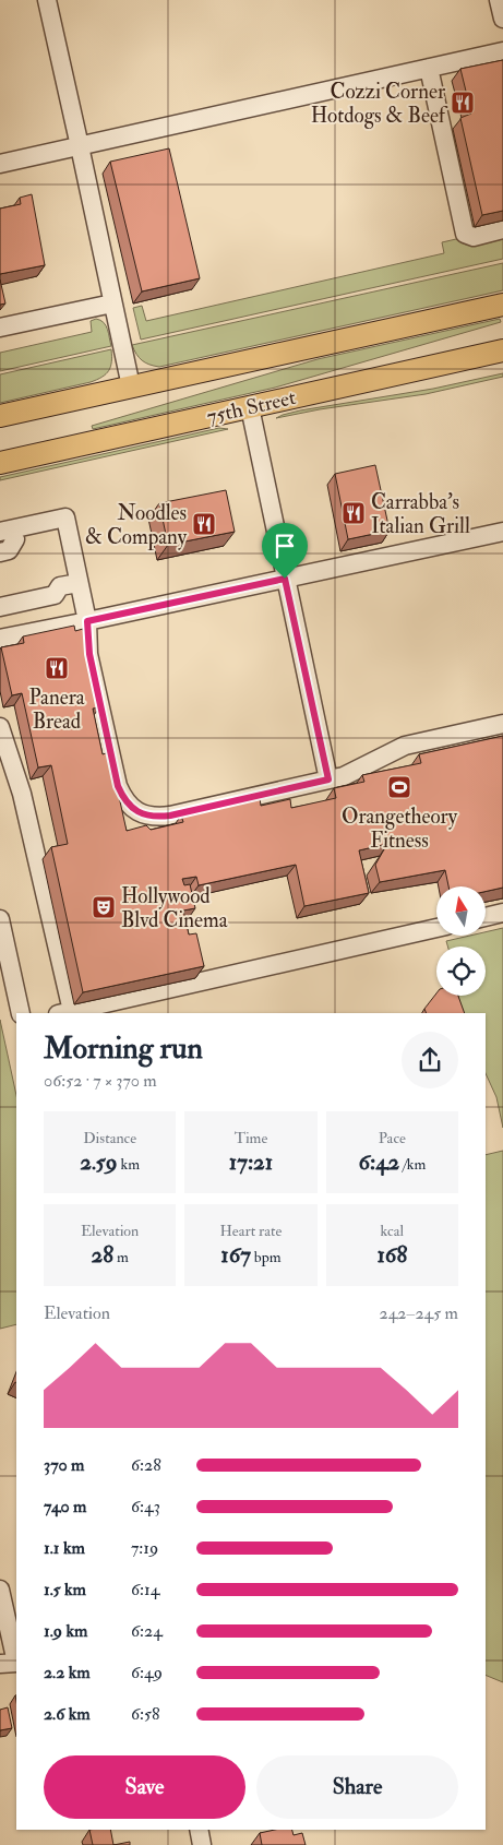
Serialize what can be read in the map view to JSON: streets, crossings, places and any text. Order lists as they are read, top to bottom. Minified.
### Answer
{"streets":{"main road":["75th Street"]},"places":{"restaurant":["Cozzi Corner Hotdogs & Beef","Carrabba's Italian Grill","Noodles & Company","Panera Bread"],"sports":["Orangetheory Fitness"],"theatre":["Hollywood Blvd Cinema"]},"north":"top","page":{"heading":["Morning run","06:52 · 7 × 370 m"],"stats":[["Distance","2.59 km"],["Time","17:21"],["Pace","6:42 /km"],["Elevation","28 m"],["Heart rate","167 bpm"],["kcal","168"]],"chart":["Elevation","242–245 m"],"list":[{"name":"370 m","note":"6:28"},{"name":"740 m","note":"6:43"},{"name":"1.1 km","note":"7:19"},{"name":"1.5 km","note":"6:14"},{"name":"1.9 km","note":"6:24"},{"name":"2.2 km","note":"6:49"},{"name":"2.6 km","note":"6:58"}],"buttons":["Save","Share"]}}
